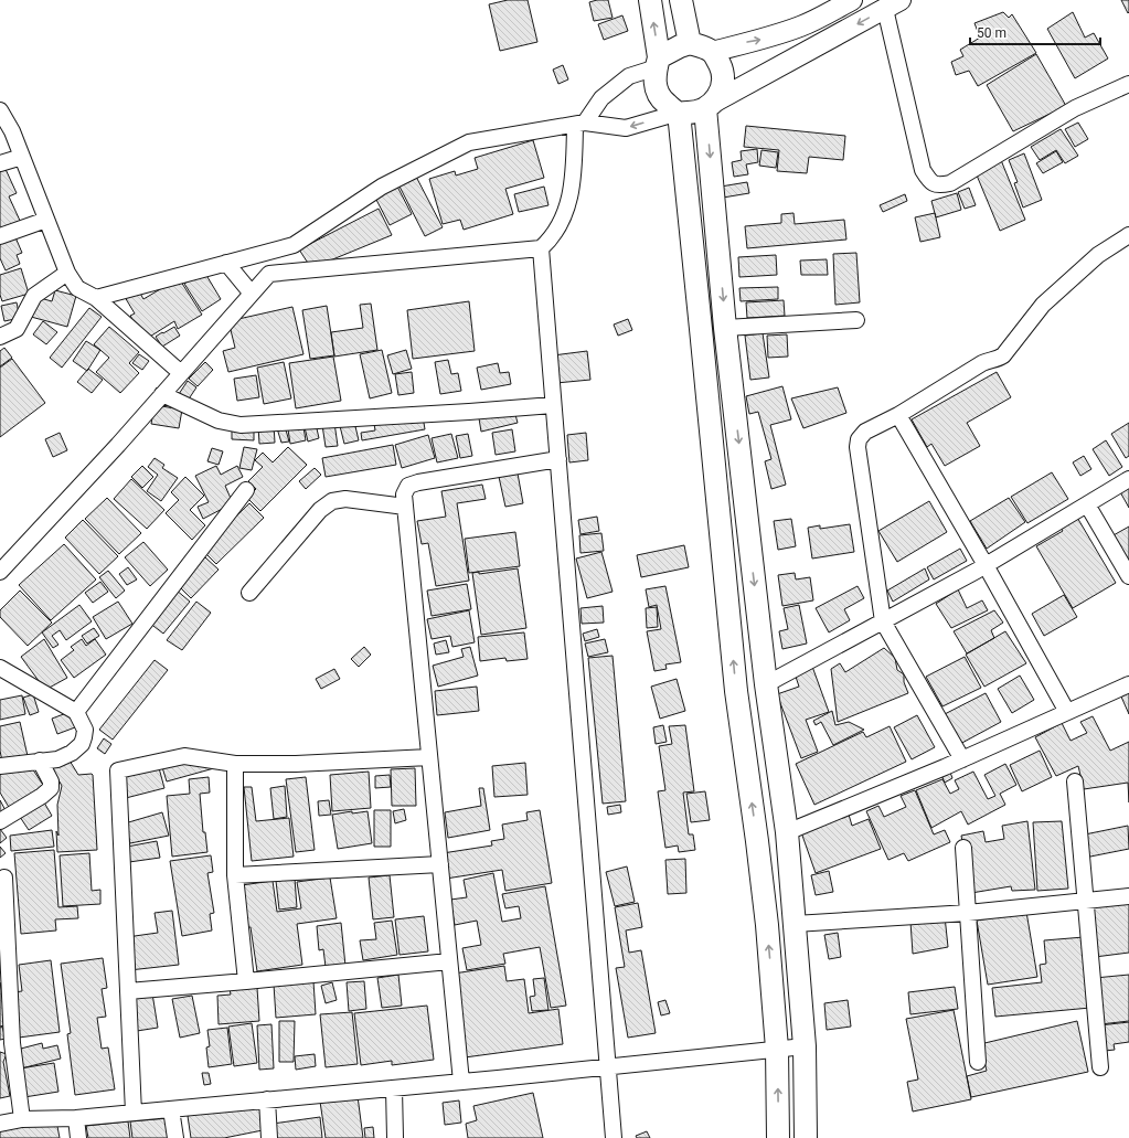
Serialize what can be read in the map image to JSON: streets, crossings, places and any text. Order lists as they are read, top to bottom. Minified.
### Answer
{"scale_bar":"50 m"}
